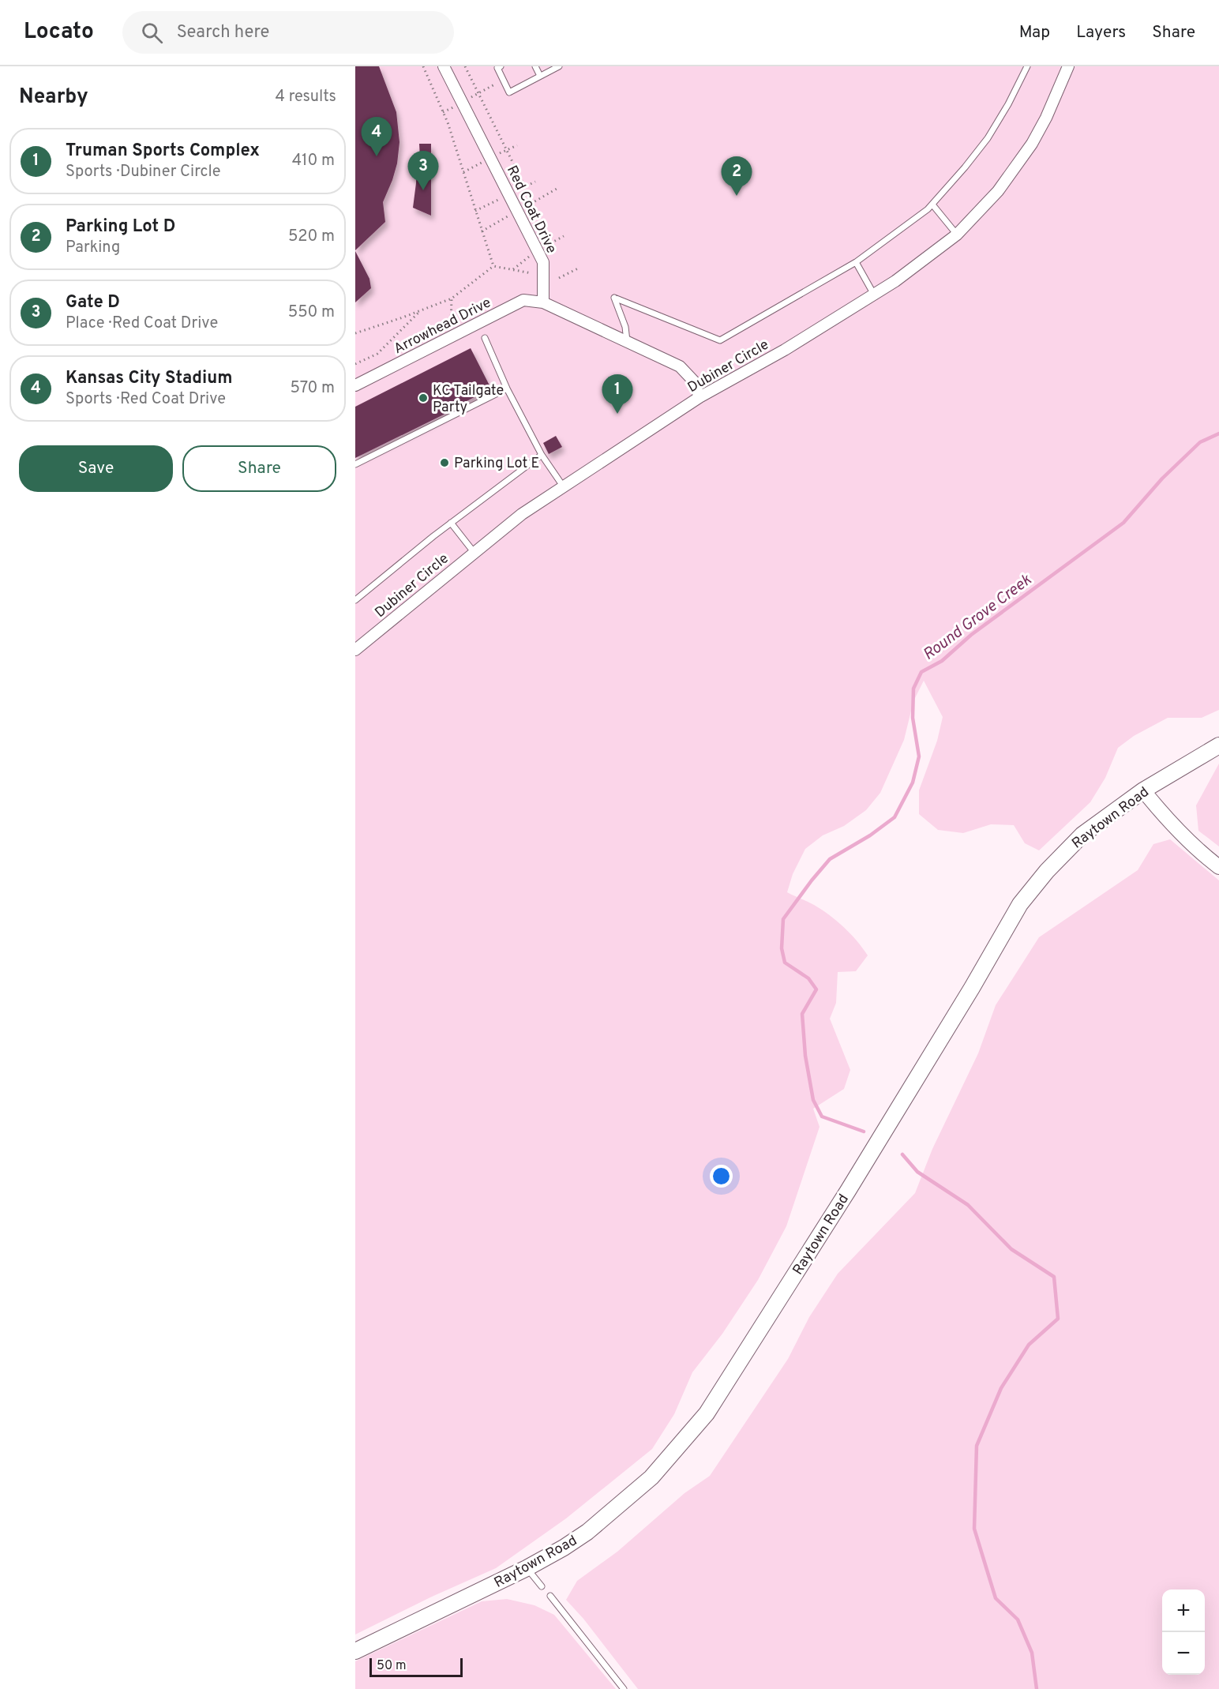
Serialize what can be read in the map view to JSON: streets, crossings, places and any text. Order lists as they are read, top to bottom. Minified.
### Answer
{"streets":{"main road":["Raytown Road"],"street":["Red Coat Drive","Arrowhead Drive","Dubiner Circle"]},"crossings":[["Red Coat Drive","Arrowhead Drive"]],"water":["Round Grove Creek"],"places":["KC Tailgate Party","Parking Lot E"],"scale_bar":"50 m","page":{"header":"Locato","search":"Search here","nav":["Map","Layers","Share"],"heading":["Nearby","4 results"],"pins":["4","3","2","1"],"list":[{"mark":"1","name":"Truman Sports Complex","note":"Sports · Dubiner Circle","value":"410 m"},{"mark":"2","name":"Parking Lot D","note":"Parking","value":"520 m"},{"mark":"3","name":"Gate D","note":"Place · Red Coat Drive","value":"550 m"},{"mark":"4","name":"Kansas City Stadium","note":"Sports · Red Coat Drive","value":"570 m"}],"buttons":["Save","Share"],"map_buttons":["+","−"],"scale":"50 m"}}
